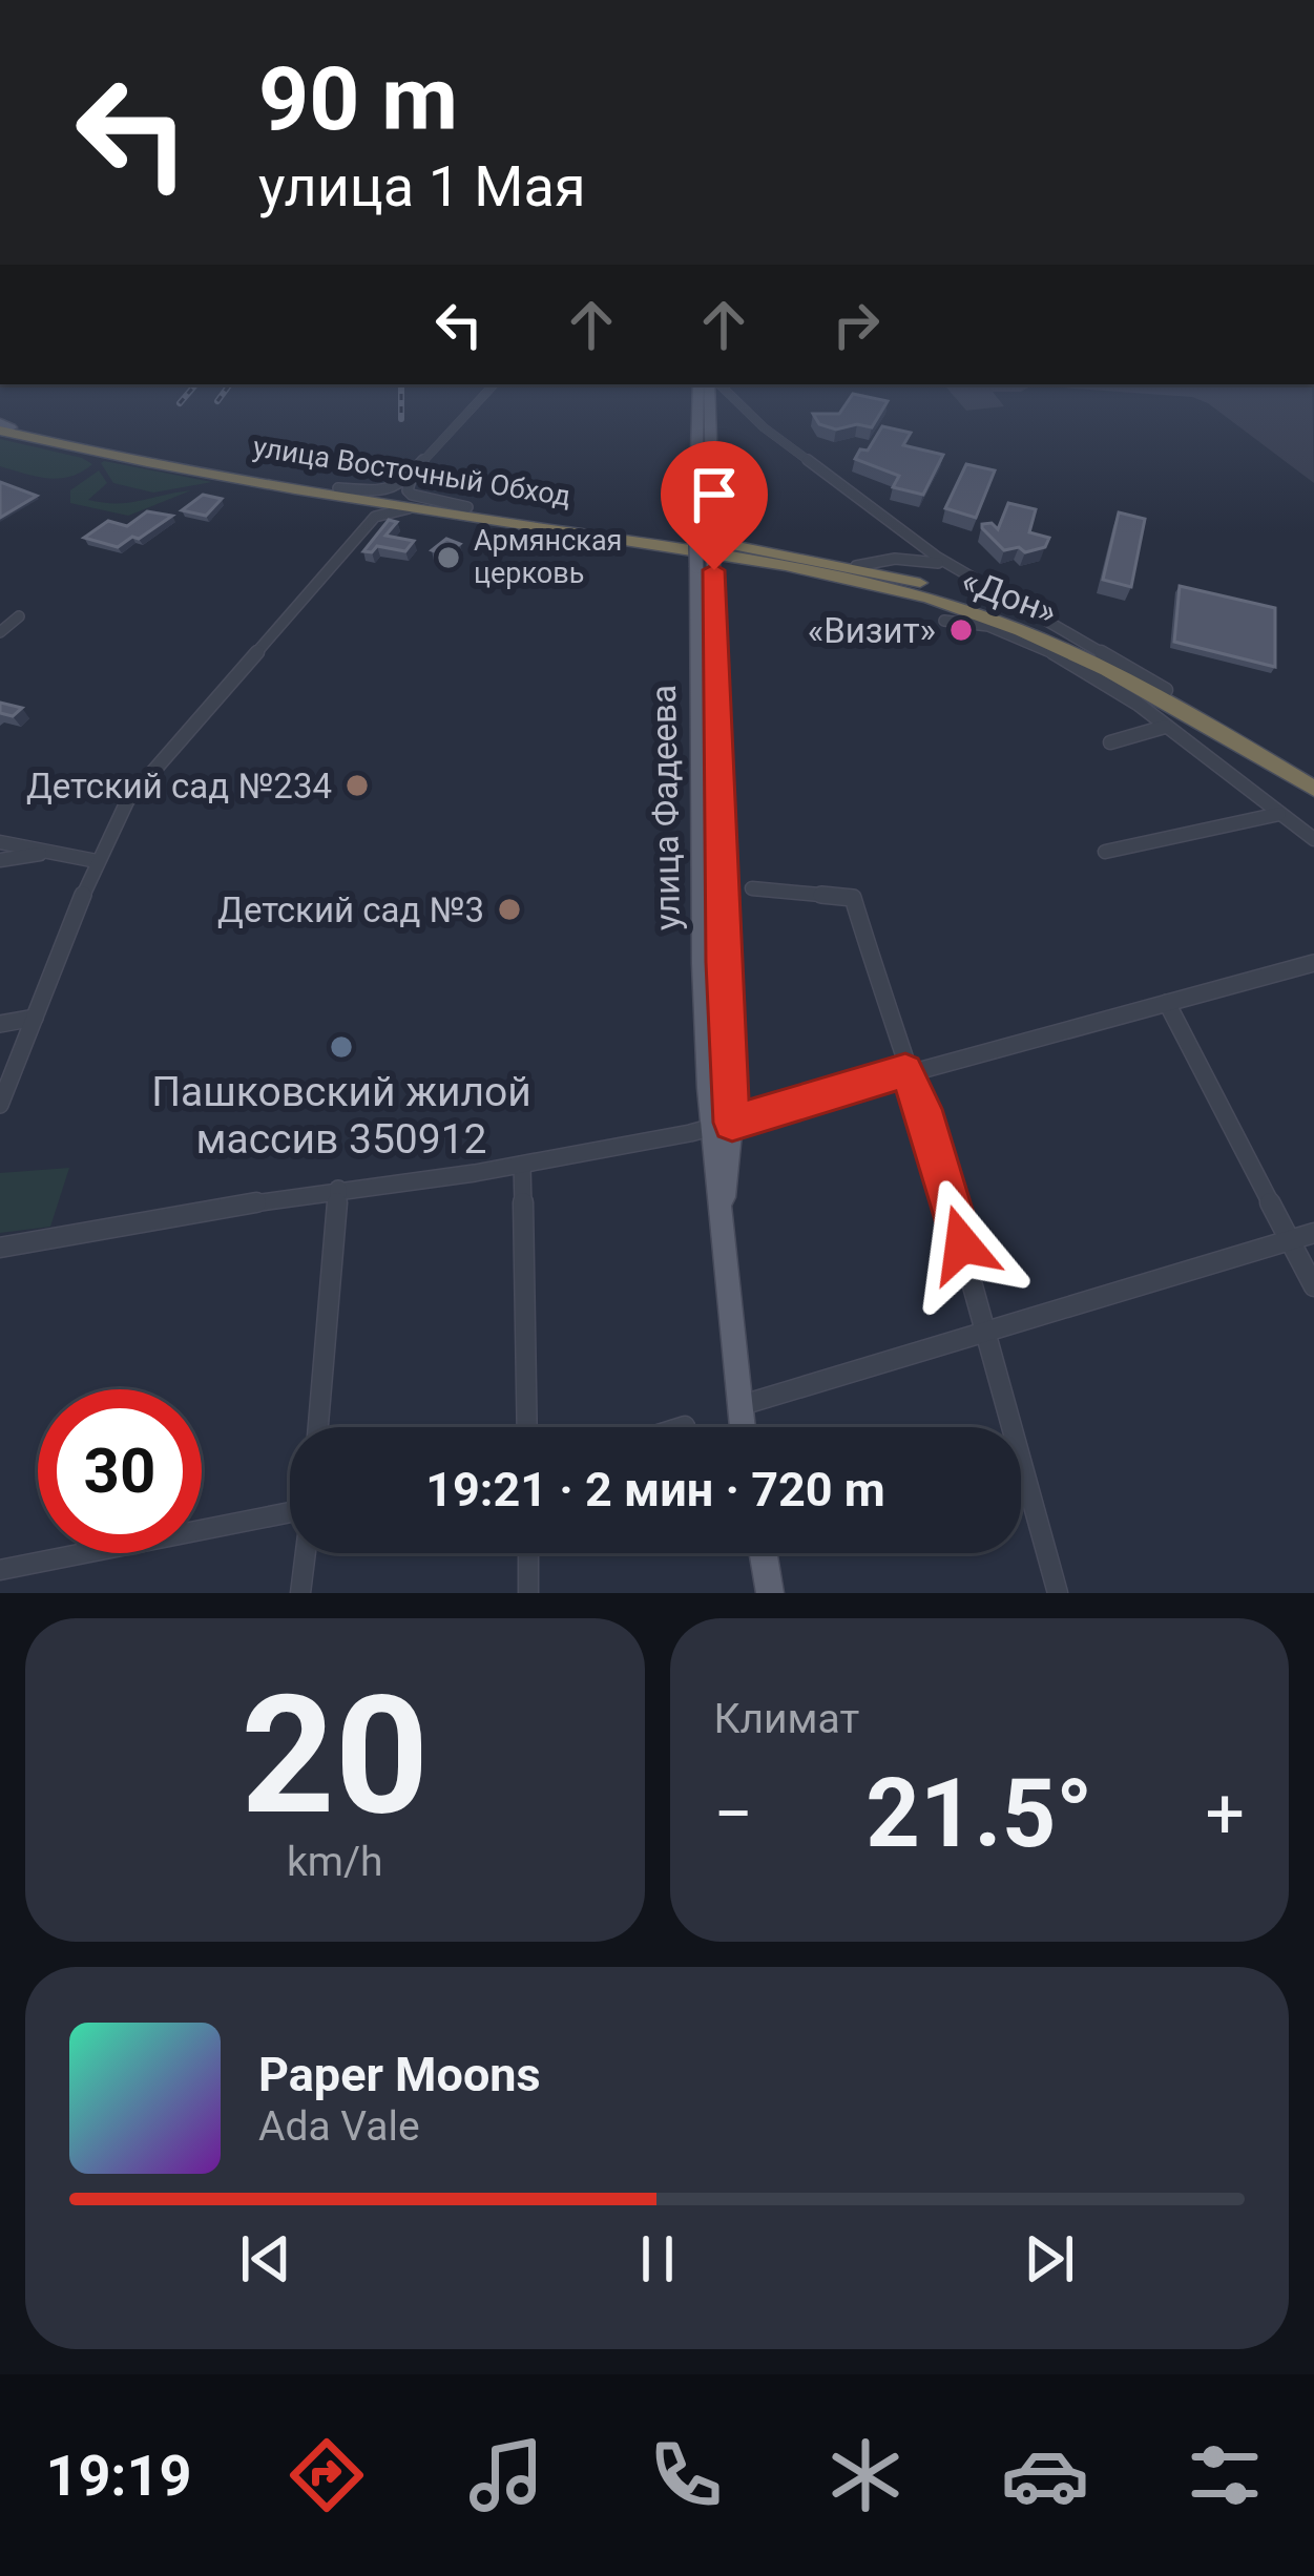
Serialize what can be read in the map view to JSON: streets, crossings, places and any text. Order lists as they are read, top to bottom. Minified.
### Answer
{"streets":{"highway":["улица Восточный Обход","«Дон»"],"main road":["улица Фадеева"]},"crossings":[["улица Восточный Обход","«Дон»"]],"places":["Армянская церковь","«Визит»","Детский сад №234","Детский сад №3","Пашковский жилой массив 350912"],"page":{"turn":["90 m","улица 1 Мая"],"limit":"30","trip":"19:21 · 2 мин · 720 m","tile":[["20","km/h"],"Климат"],"heat":["−","21.5°","+"],"song":["Paper Moons","Ada Vale"],"tabs":"19:19"}}
